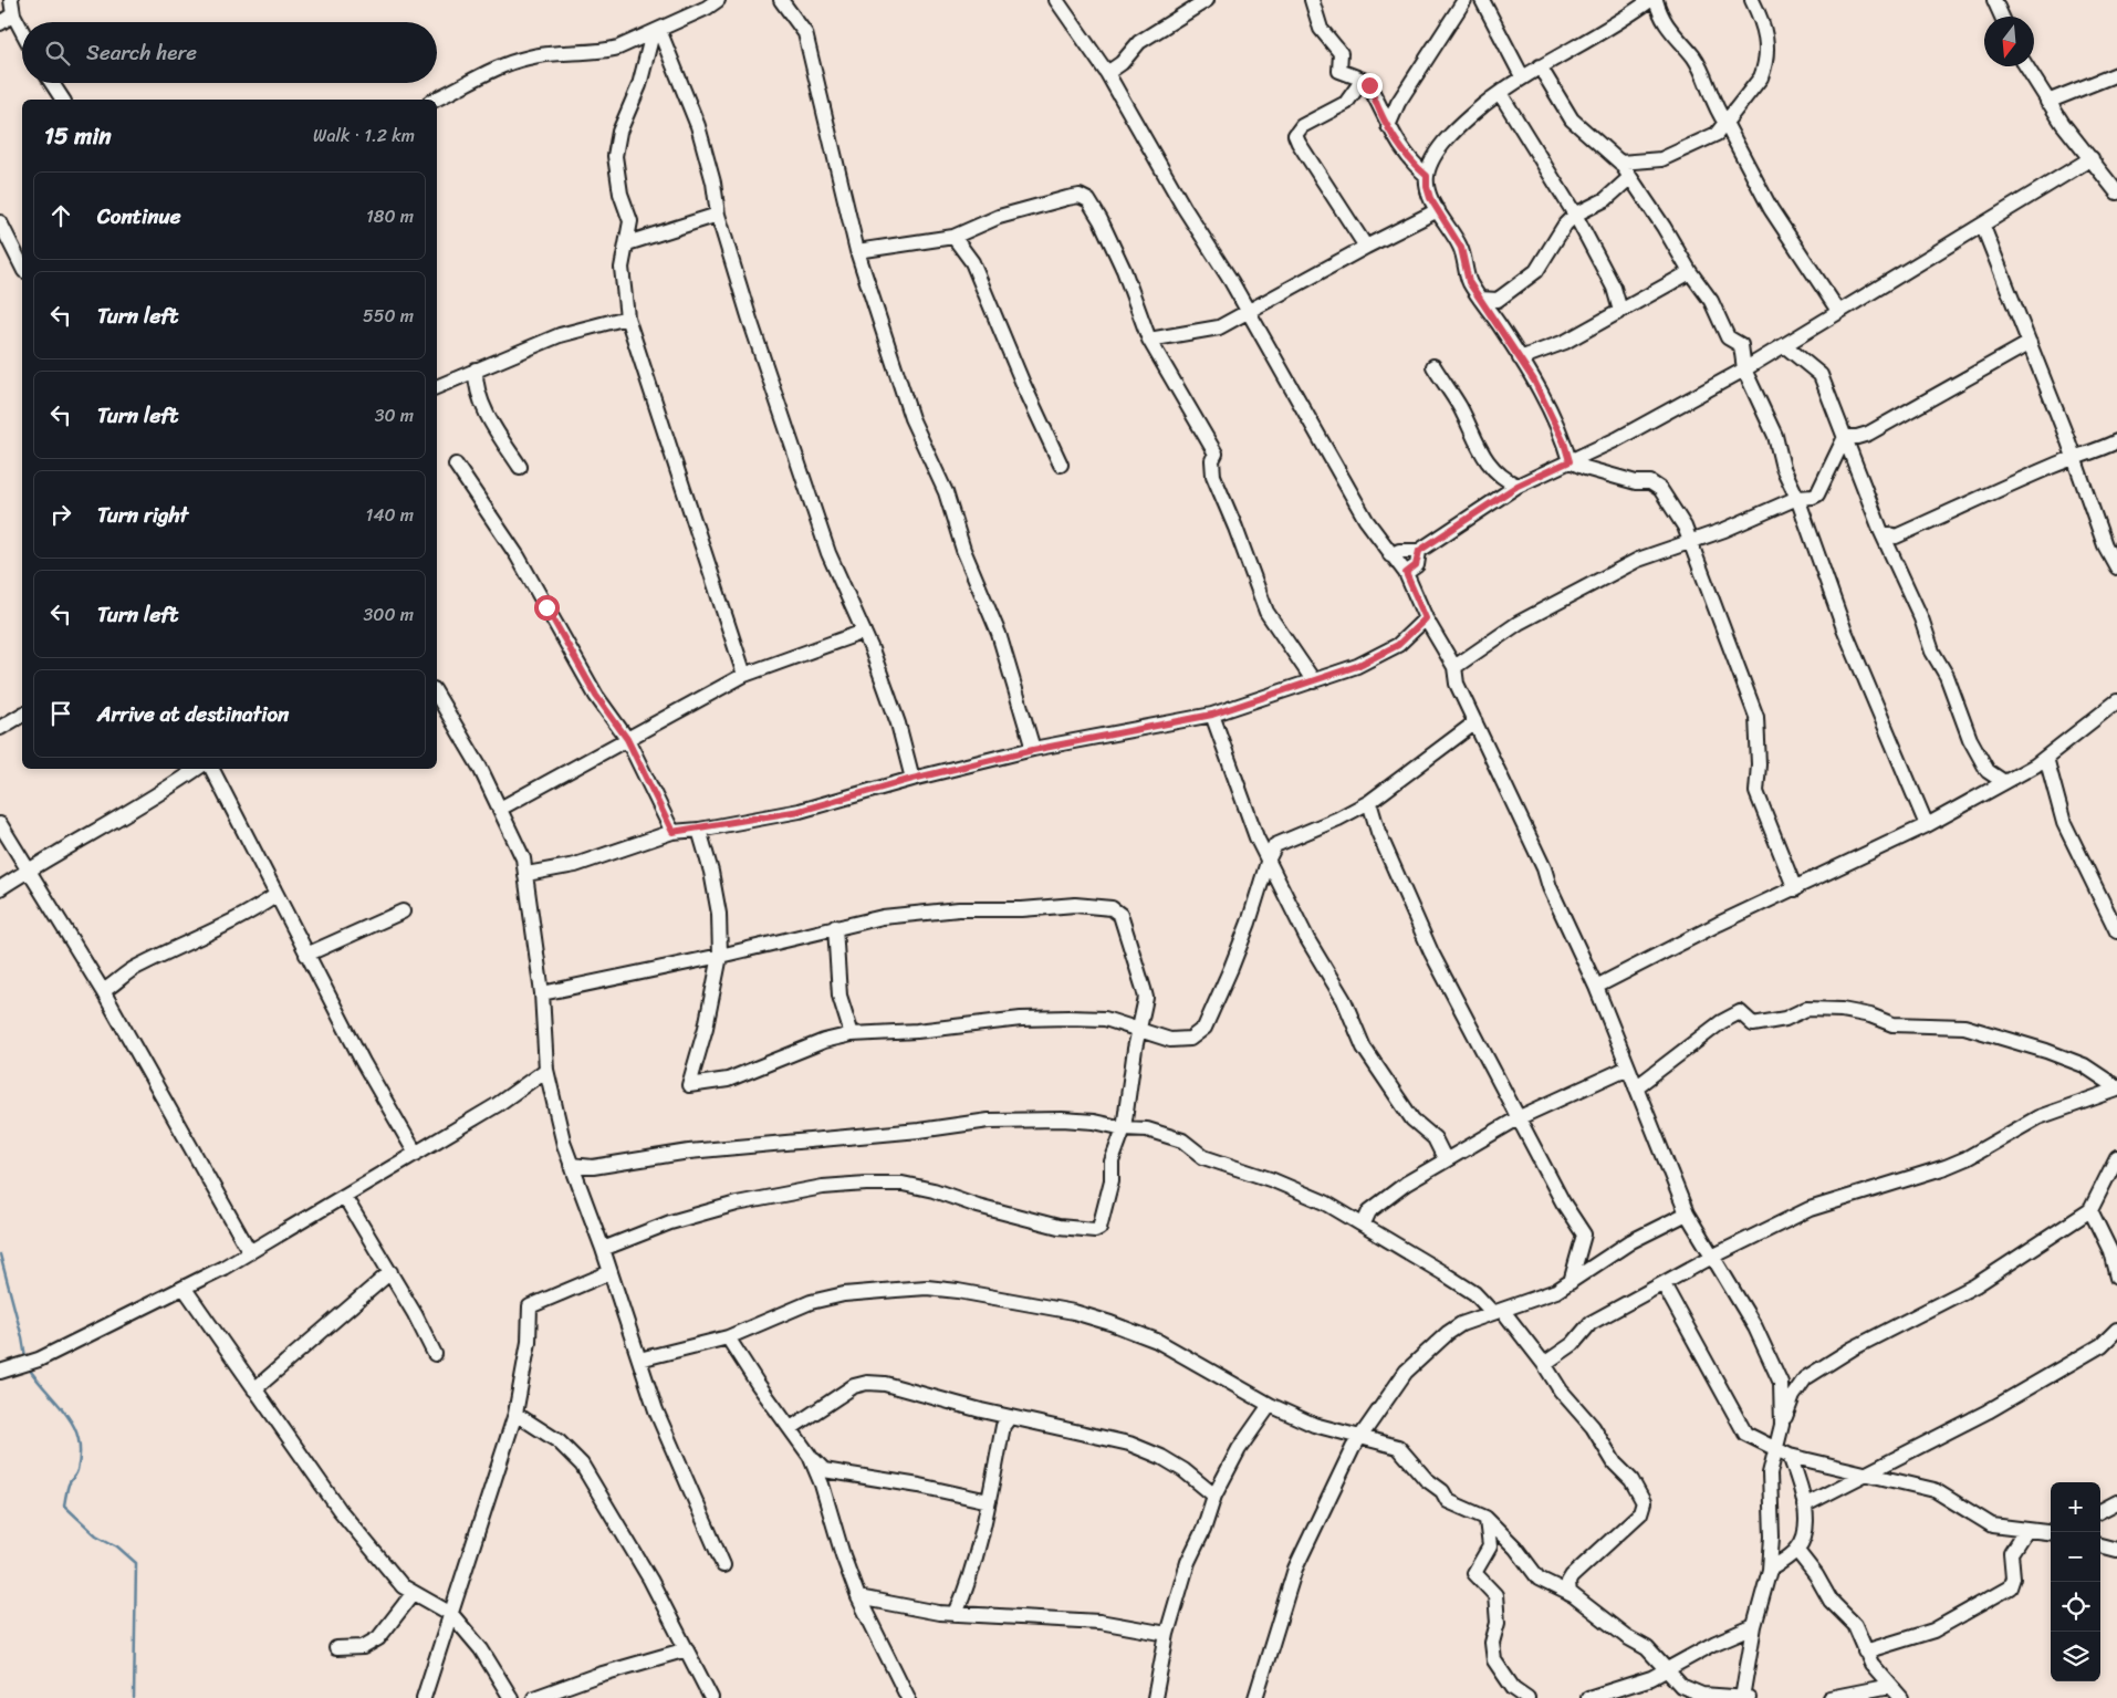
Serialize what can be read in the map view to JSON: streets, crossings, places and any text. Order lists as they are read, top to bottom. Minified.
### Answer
{"north":"bottom","page":{"search":"Search here","heading":["15 min","Walk · 1.2 km"],"list":[["Continue","180 m"],["Turn left","550 m"],["Turn left","30 m"],["Turn right","140 m"],["Turn left","300 m"],"Arrive at destination"],"map_buttons":["+","−"]}}
